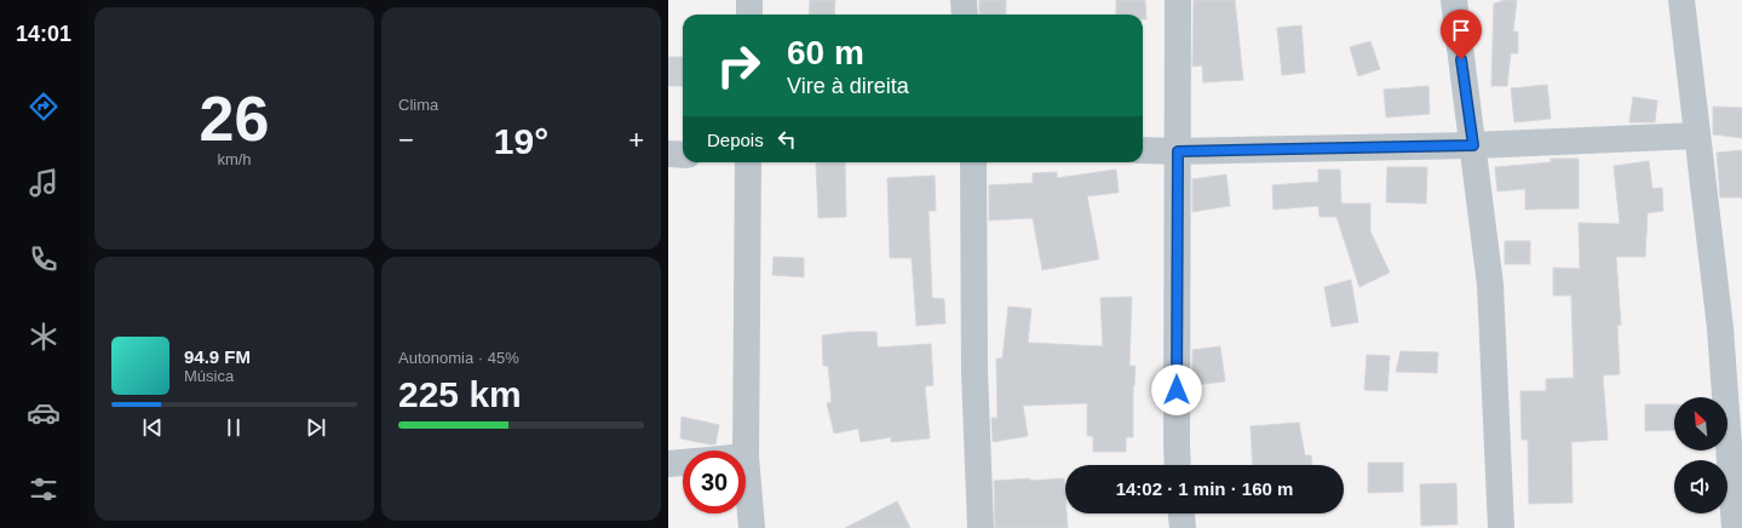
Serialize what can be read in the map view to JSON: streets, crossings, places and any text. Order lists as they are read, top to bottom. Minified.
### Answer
{"north":"top left","page":{"tabs":"14:01","tile":[["26","km/h"],"Clima",["Autonomia · 45%","225 km"]],"turn":["60 m","Vire à direita"],"then":"Depois","heat":["−","19°","+"],"song":["94.9 FM","Música"],"limit":"30","trip":"14:02 · 1 min · 160 m"}}
